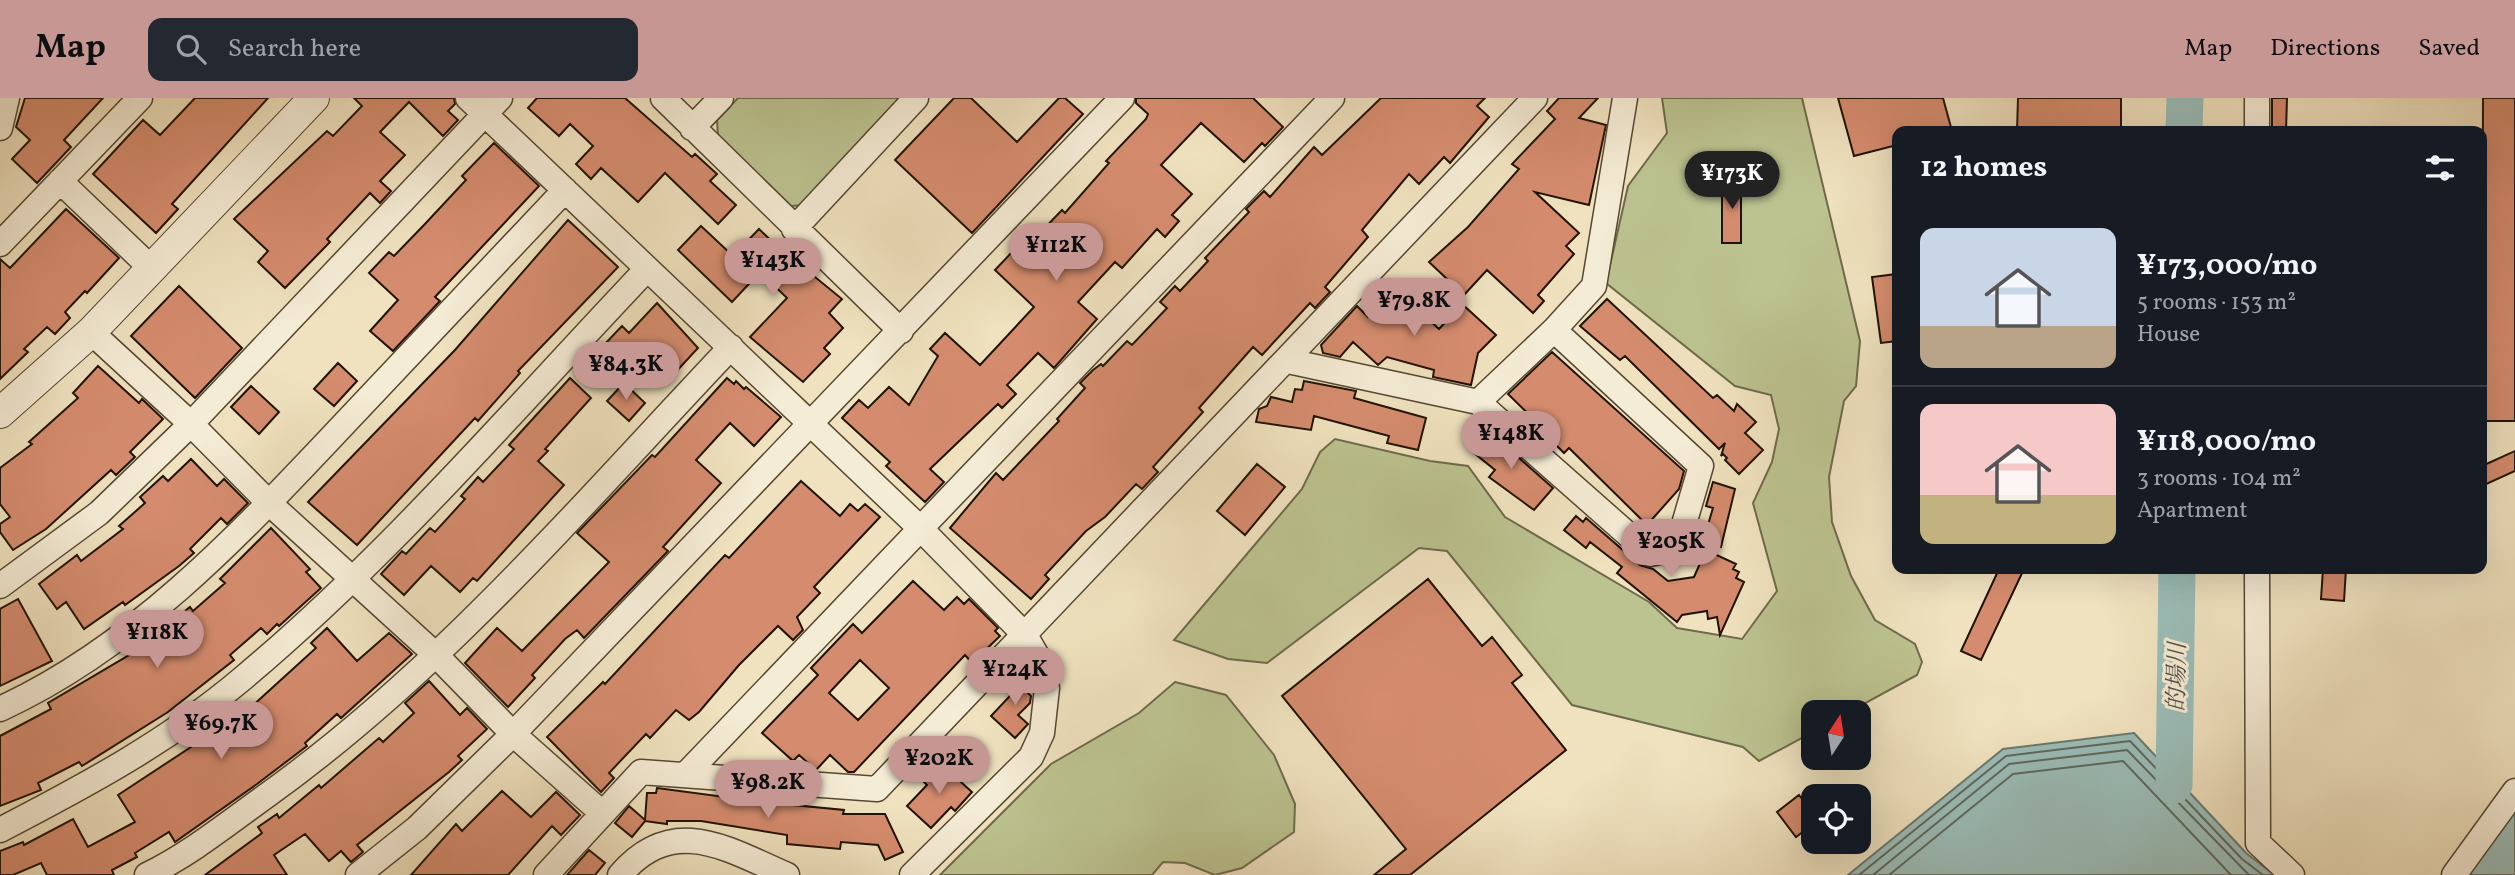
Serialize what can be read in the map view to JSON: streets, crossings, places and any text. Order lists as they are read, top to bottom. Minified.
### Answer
{"water":["的場川"],"north":"top","page":{"header":"Map","search":"Search here","nav":["Map","Directions","Saved"],"heading":"12 homes","price":["¥173K","¥112K","¥143K","¥79.8K","¥84.3K","¥148K","¥205K","¥118K","¥124K","¥69.7K","¥202K","¥98.2K"],"list":[{"name":"¥173,000/mo","note":"5 rooms · 153 m² · House"},{"name":"¥118,000/mo","note":"3 rooms · 104 m² · Apartment"}]}}
